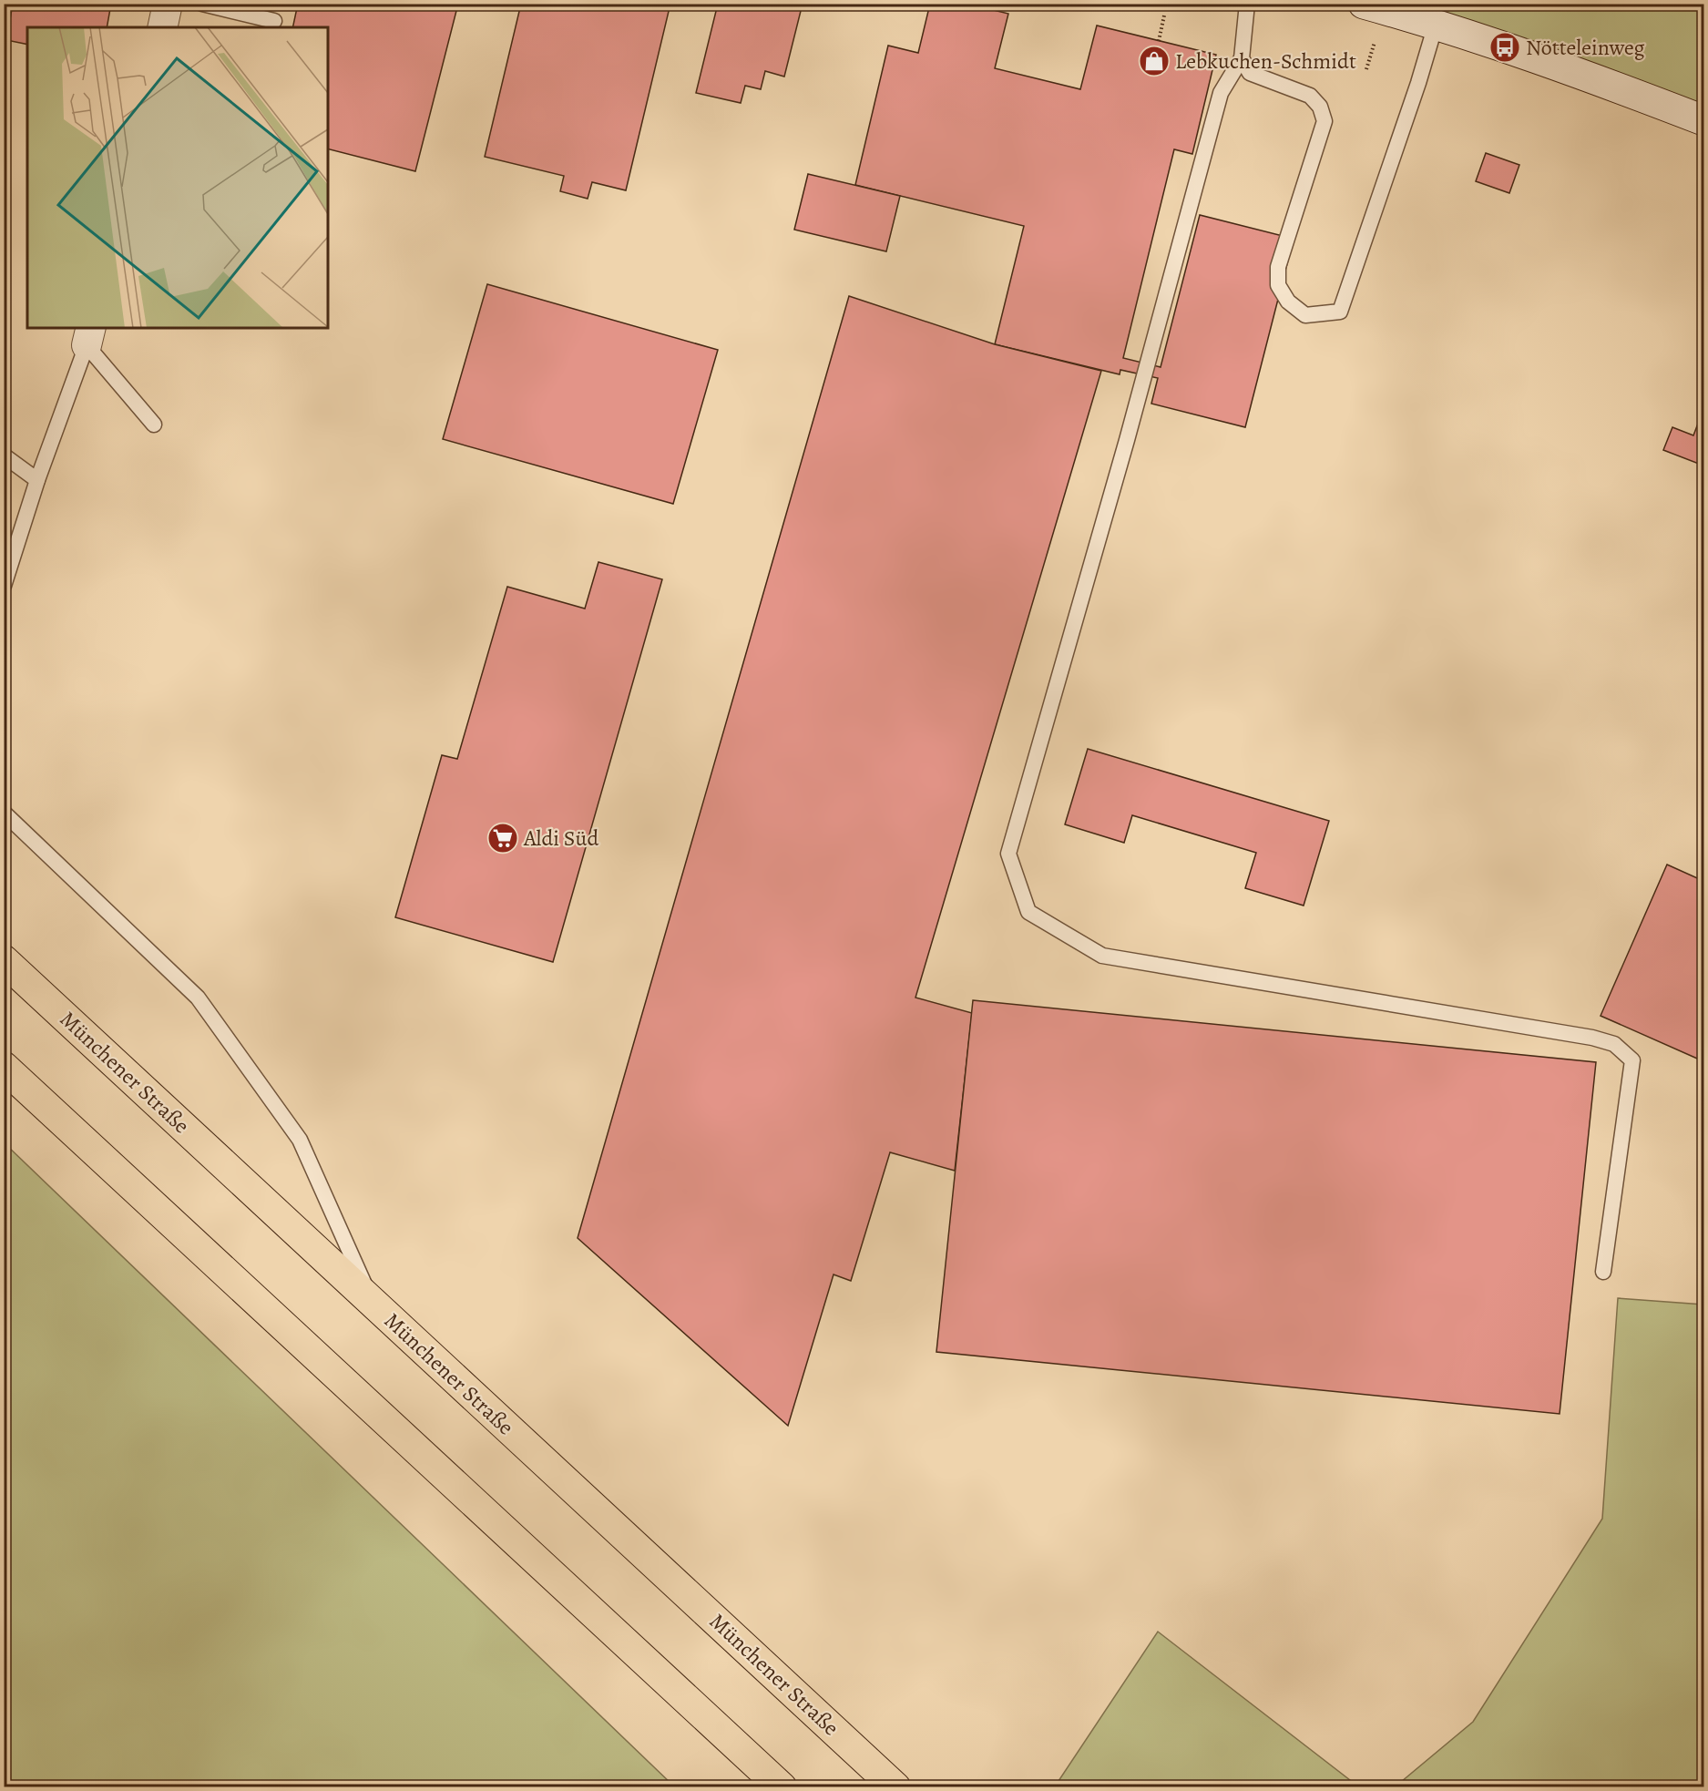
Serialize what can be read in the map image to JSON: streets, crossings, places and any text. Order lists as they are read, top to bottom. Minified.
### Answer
{"streets":{"main road":["Münchener Straße"]},"places":{"bus stop":["Nötteleinweg"],"shop":["Lebkuchen-Schmidt"],"supermarket":["Aldi Süd"]}}
